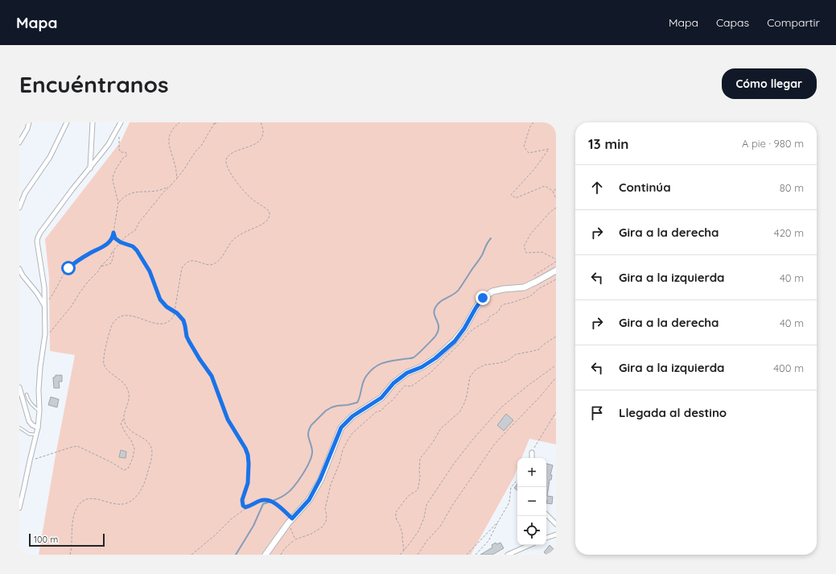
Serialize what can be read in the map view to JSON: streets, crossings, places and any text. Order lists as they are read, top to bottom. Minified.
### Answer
{"scale_bar":"100 m","page":{"header":"Mapa","nav":["Mapa","Capas","Compartir"],"buttons":"Cómo llegar","title":"Encuéntranos","heading":["13 min","A pie · 980 m"],"list":[["Continúa","80 m"],["Gira a la derecha","420 m"],["Gira a la izquierda","40 m"],["Gira a la derecha","40 m"],["Gira a la izquierda","400 m"],"Llegada al destino"],"map_buttons":["+","−"],"scale":"100 m"}}
